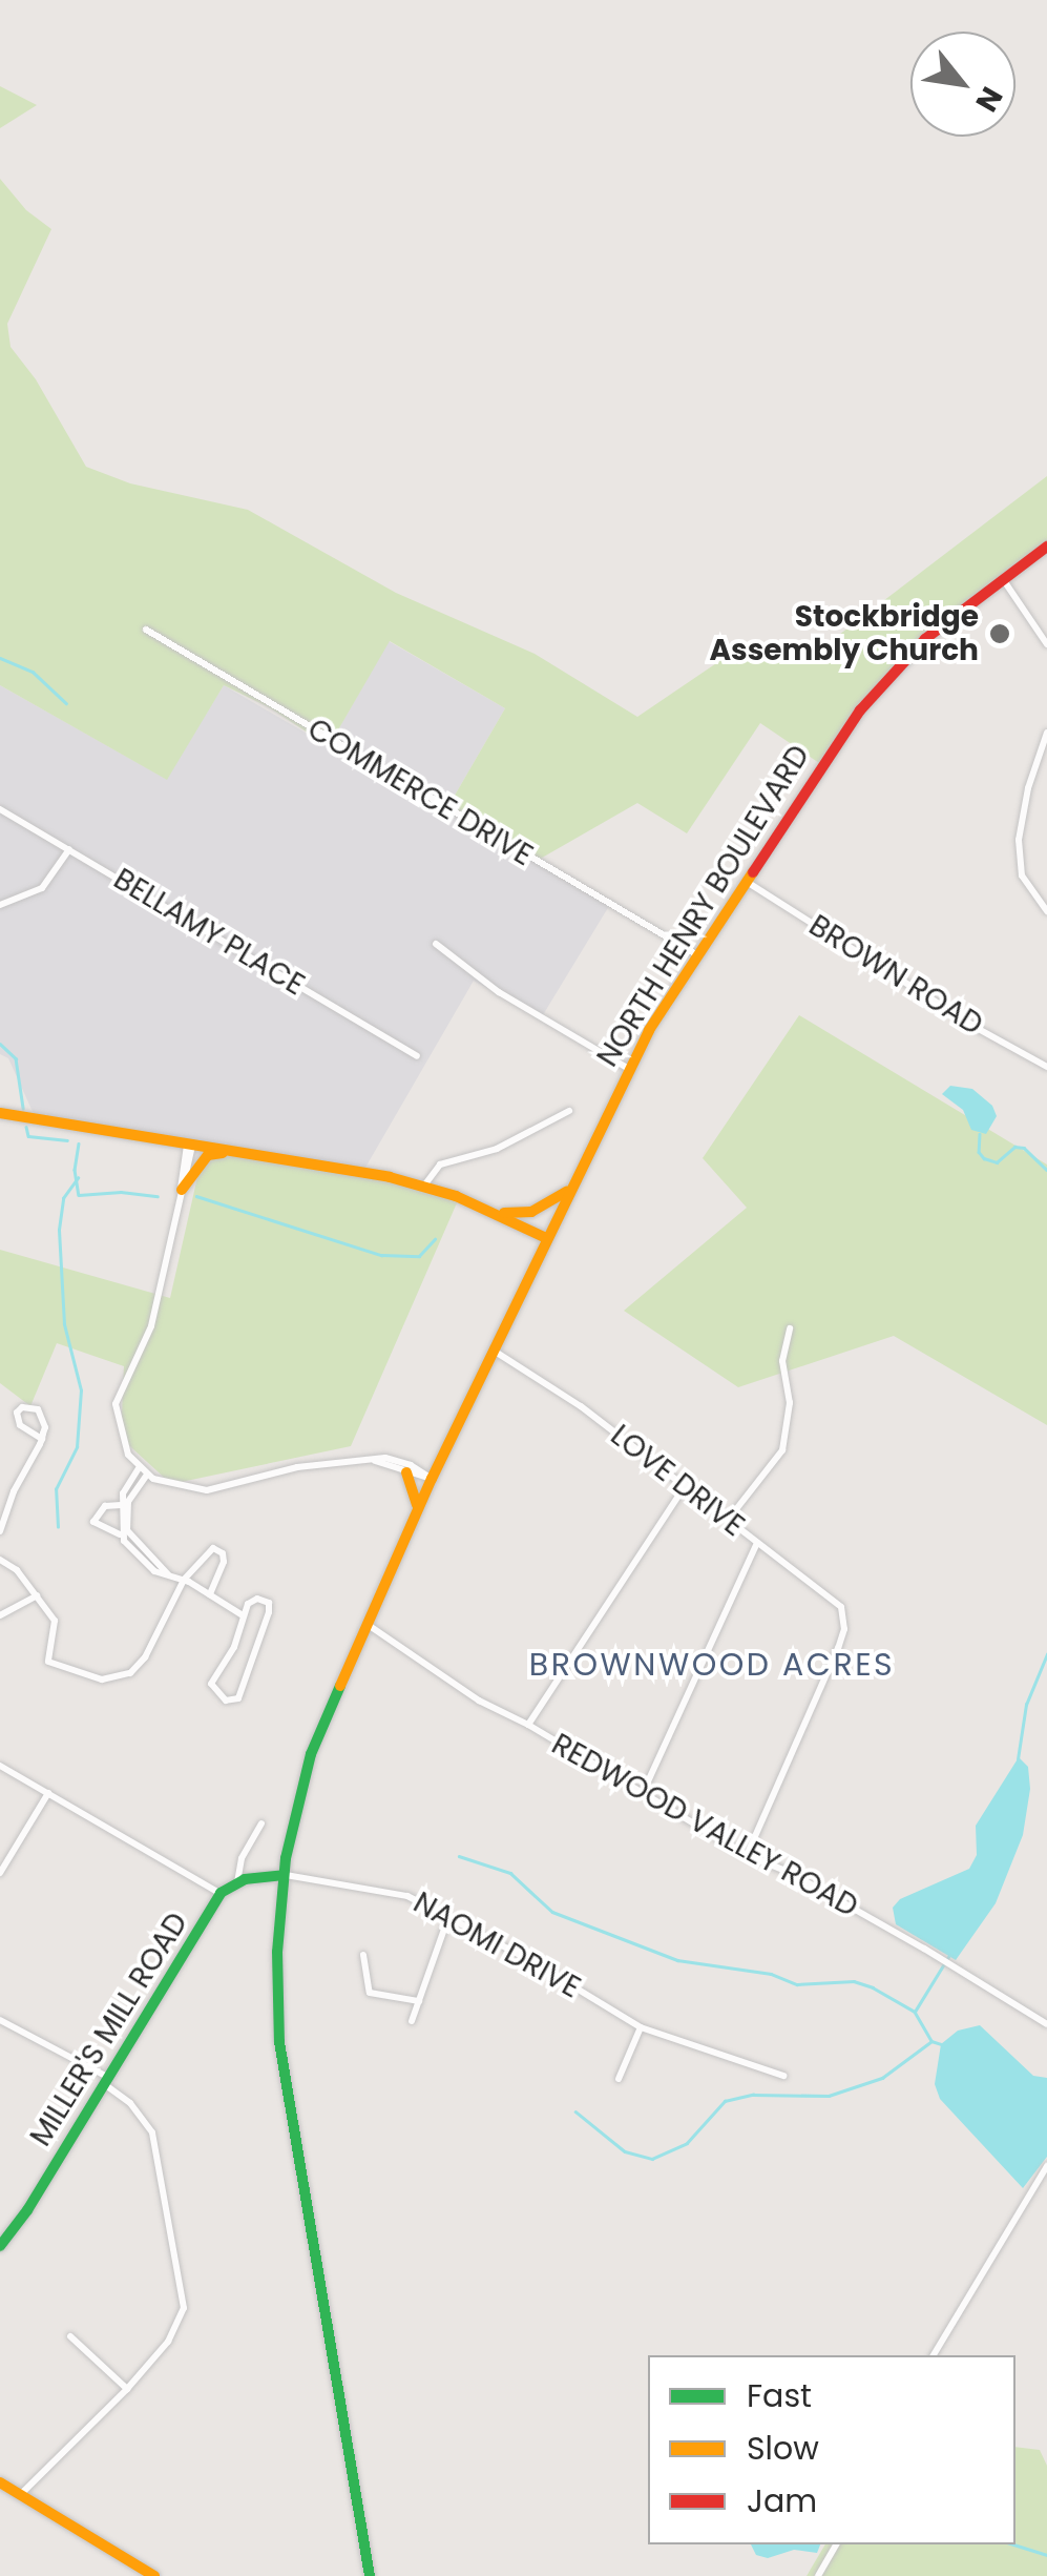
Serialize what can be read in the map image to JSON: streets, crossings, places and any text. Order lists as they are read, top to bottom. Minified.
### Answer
{"streets":{"main road":["NORTH HENRY BOULEVARD","MILLER'S MILL ROAD"],"street":["COMMERCE DRIVE","BELLAMY PLACE","BROWN ROAD","LOVE DRIVE","REDWOOD VALLEY ROAD","NAOMI DRIVE"]},"crossings":[["COMMERCE DRIVE","NORTH HENRY BOULEVARD"],["NORTH HENRY BOULEVARD","BROWN ROAD"],["NORTH HENRY BOULEVARD","LOVE DRIVE"],["NORTH HENRY BOULEVARD","REDWOOD VALLEY ROAD"],["NORTH HENRY BOULEVARD","NAOMI DRIVE"],["NORTH HENRY BOULEVARD","MILLER'S MILL ROAD"],["LOVE DRIVE","REDWOOD VALLEY ROAD"],["NAOMI DRIVE","MILLER'S MILL ROAD"]],"districts":["BROWNWOOD ACRES"],"places":["Stockbridge Assembly Church"],"legend":["Fast","Slow","Jam"],"north":"bottom right"}
